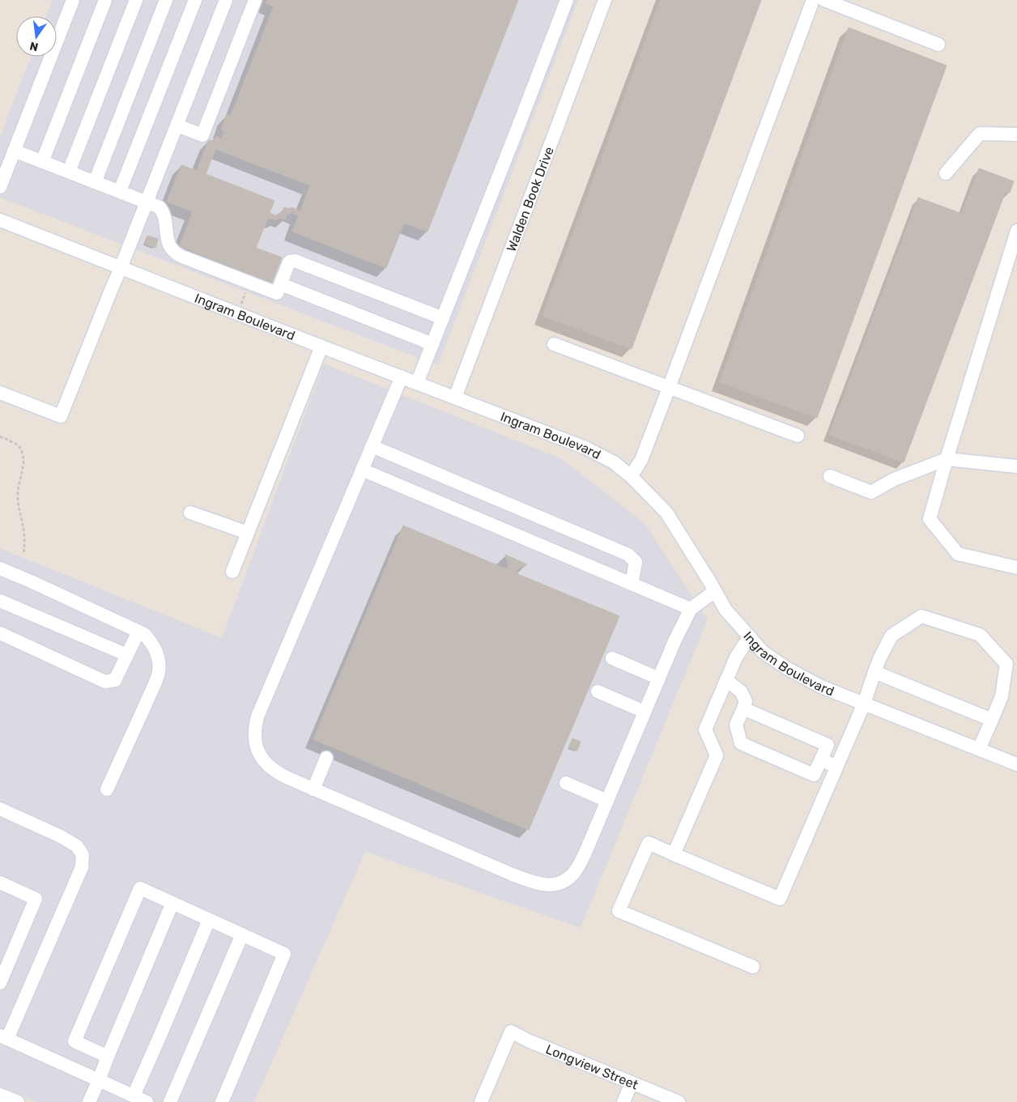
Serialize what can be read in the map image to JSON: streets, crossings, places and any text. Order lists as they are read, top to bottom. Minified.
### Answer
{"streets":{"street":["Walden Book Drive","Ingram Boulevard","Longview Street"]},"crossings":[["Walden Book Drive","Ingram Boulevard"]],"north":"bottom"}
